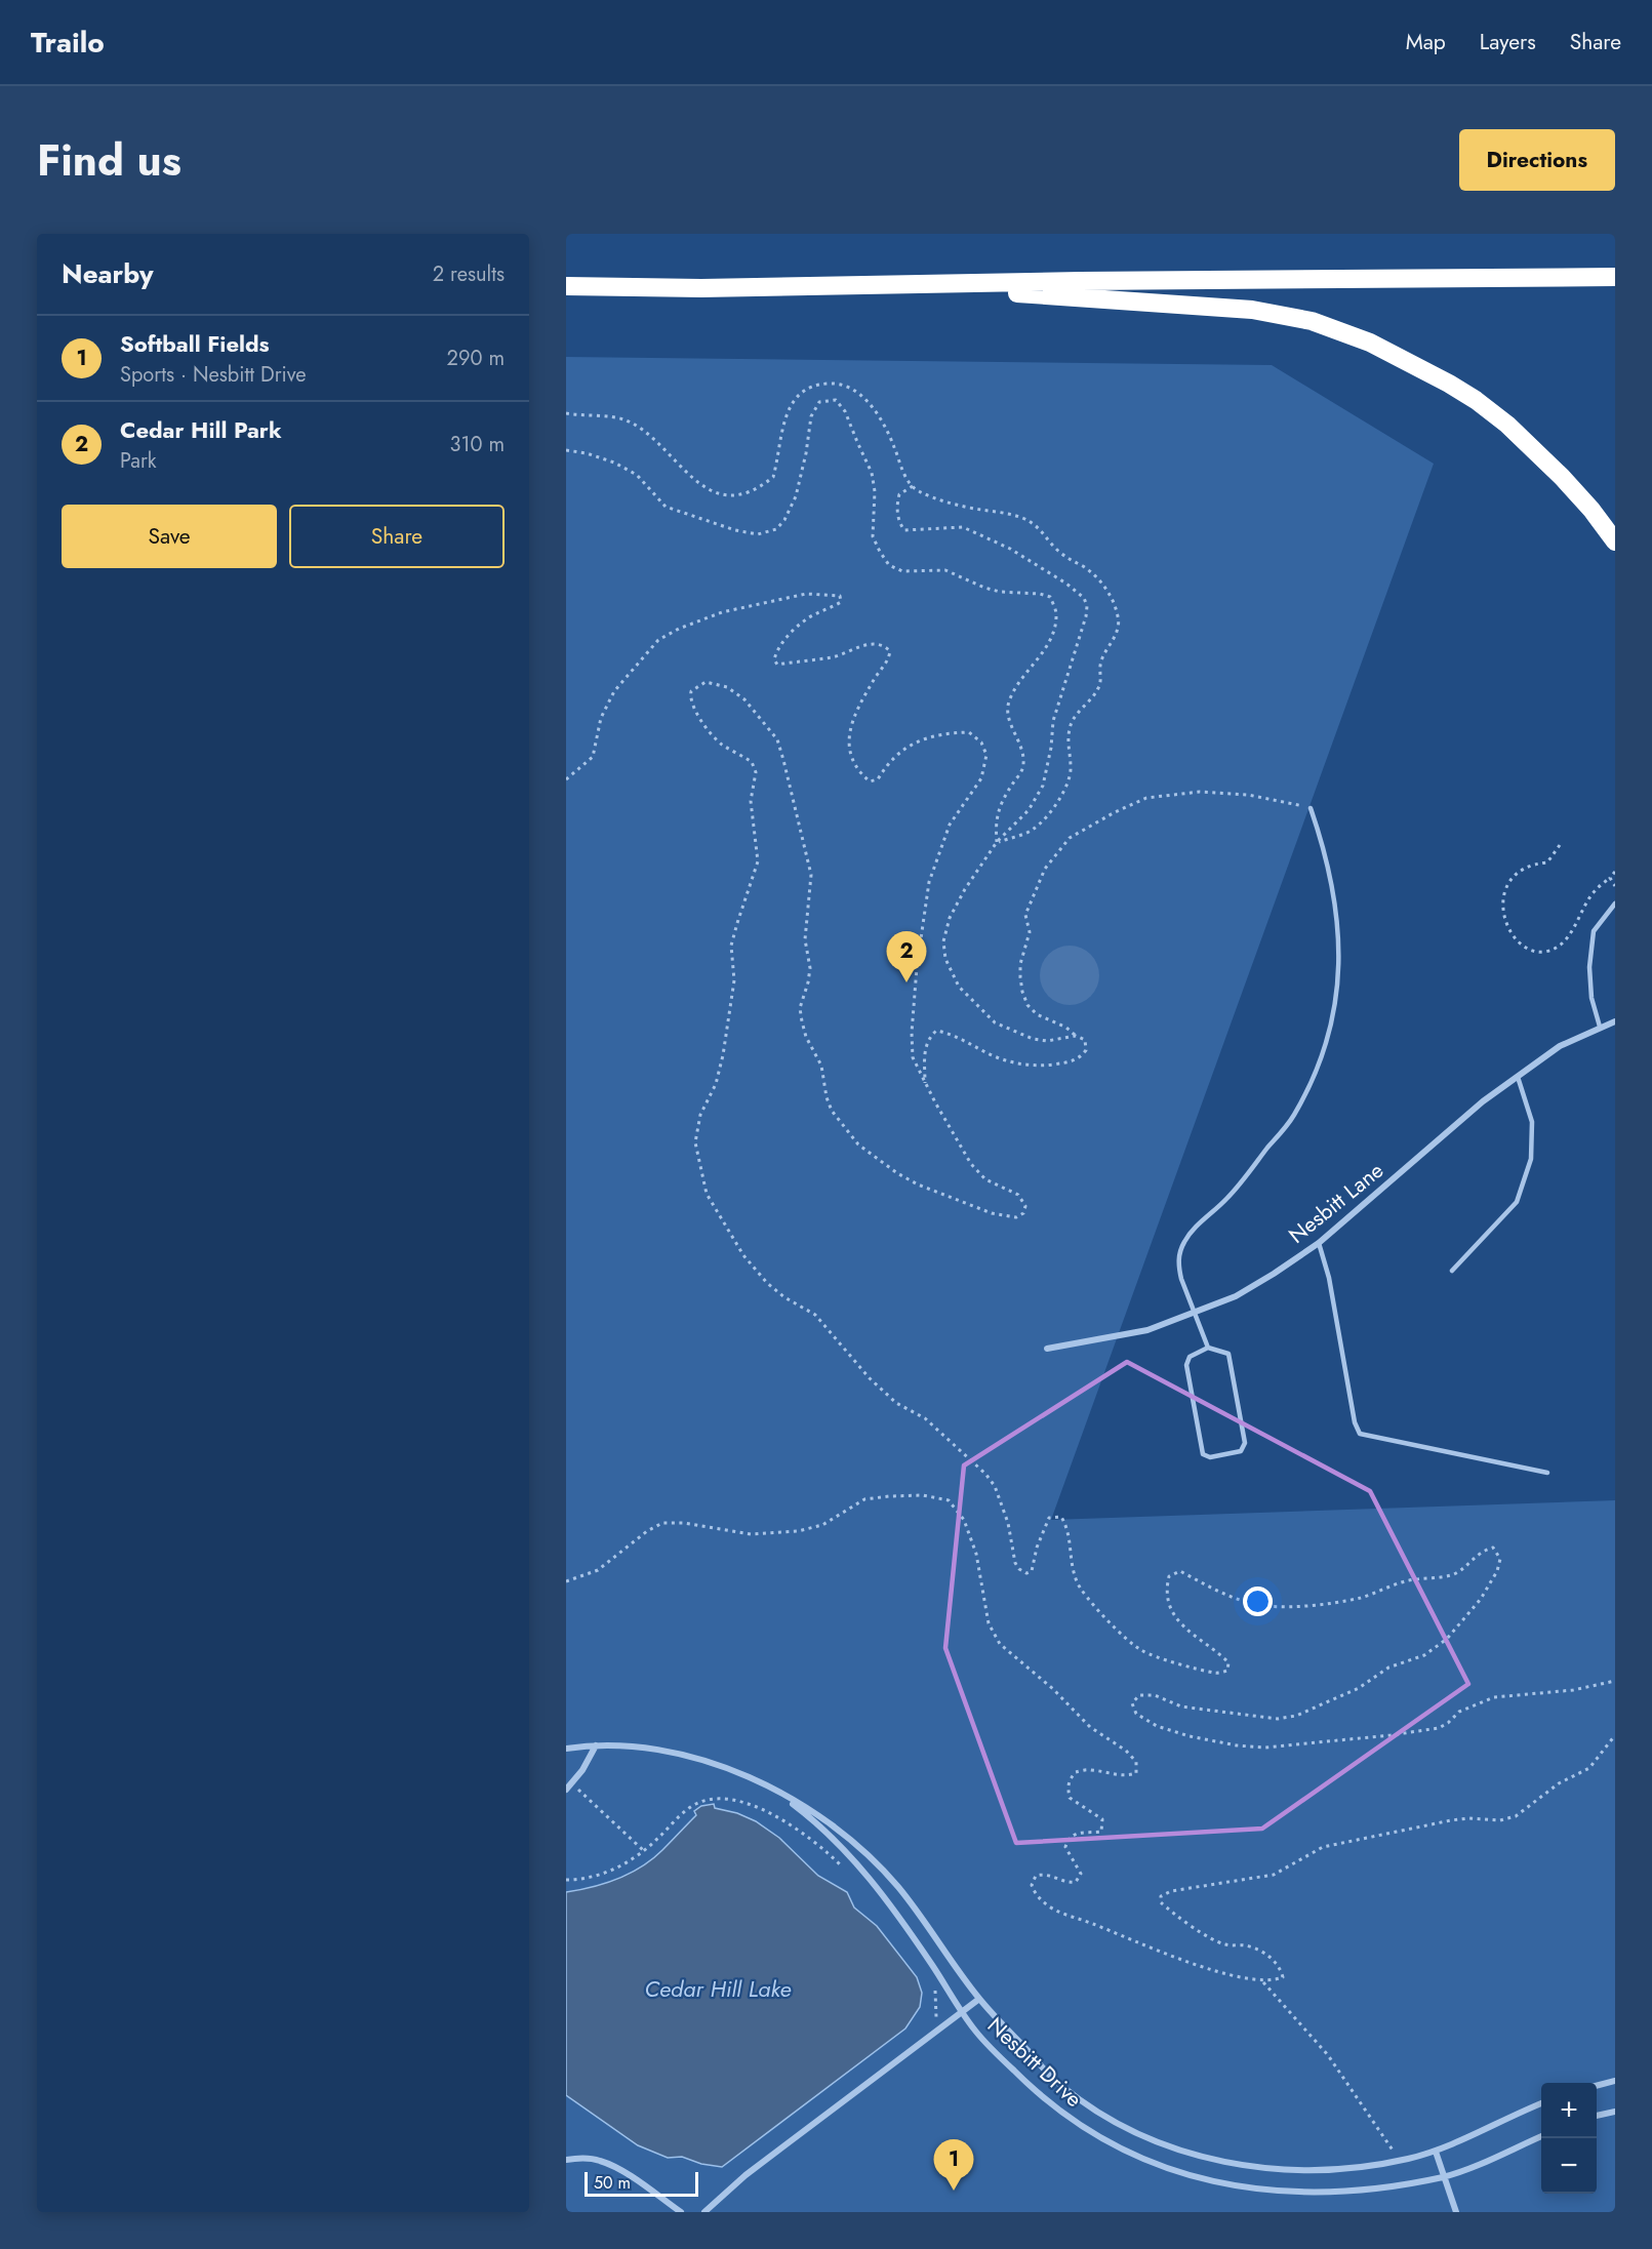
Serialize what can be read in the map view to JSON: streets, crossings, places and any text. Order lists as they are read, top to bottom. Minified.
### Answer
{"streets":{"street":["Nesbitt Lane","Nesbitt Drive"]},"water":["Cedar Hill Lake"],"scale_bar":"50 m","page":{"header":"Trailo","nav":["Map","Layers","Share"],"title":"Find us","buttons":["Directions",["Save","Share"]],"heading":["Nearby","2 results"],"list":[{"mark":"1","name":"Softball Fields","note":"Sports · Nesbitt Drive","value":"290 m"},{"mark":"2","name":"Cedar Hill Park","note":"Park","value":"310 m"}],"pins":["2","1"],"map_buttons":["+","−"],"scale":"50 m"}}
